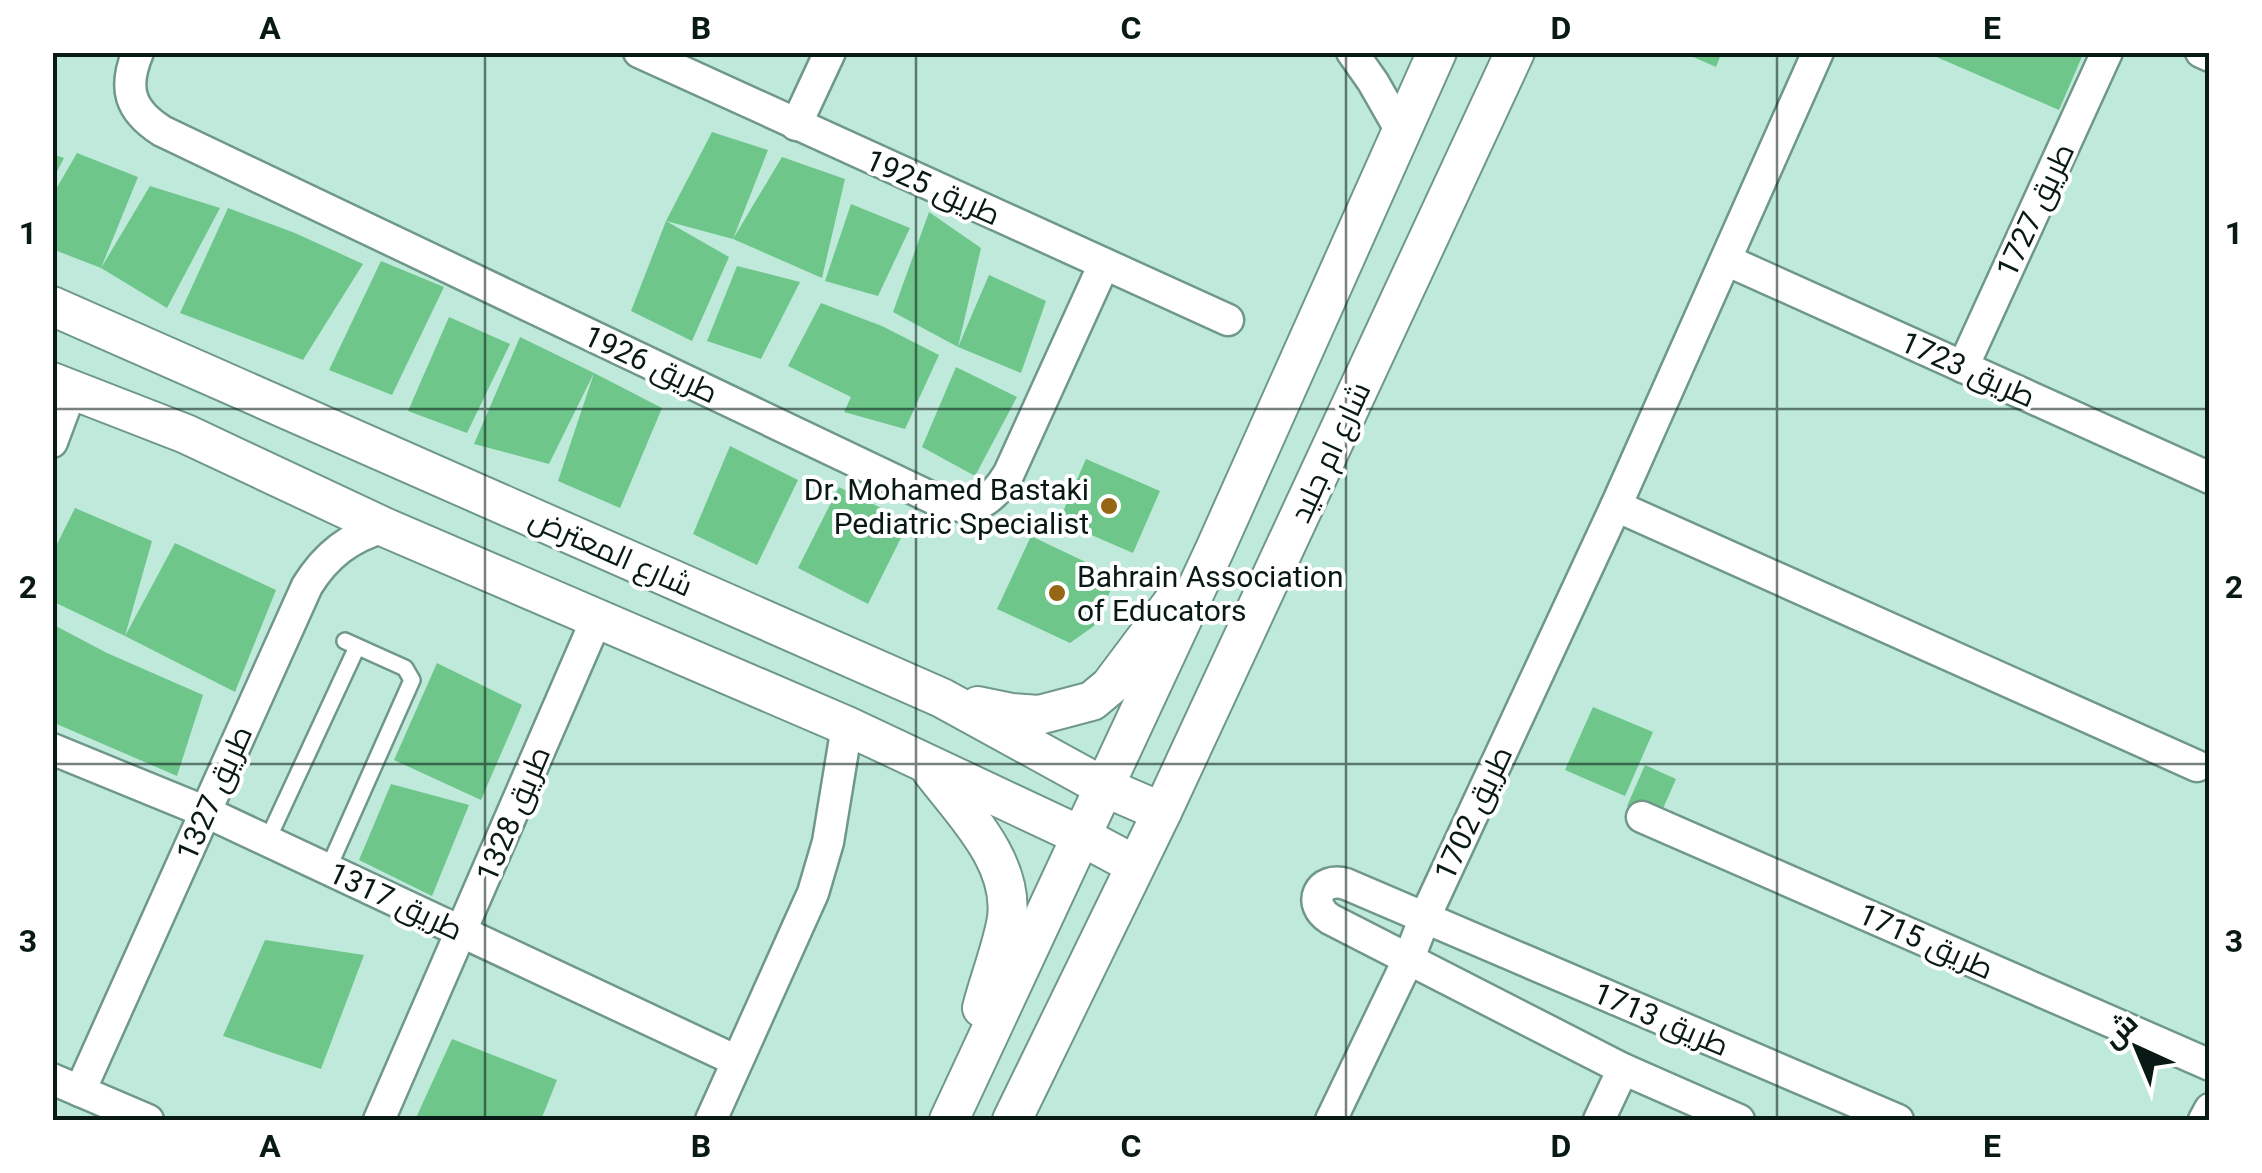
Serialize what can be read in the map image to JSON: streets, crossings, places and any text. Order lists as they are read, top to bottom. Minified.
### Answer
{"streets":{"street":["طريق 1925","طريق 1727","طريق 1926","طريق 1723","شارع ام جليد","شارع المعترض","طريق 1327","طريق 1702","طريق 1328","طريق 1317","طريق 1715","طريق 1713"]},"crossings":[["طريق 1925","طريق 1926"],["طريق 1727","طريق 1723"],["طريق 1723","طريق 1702"],["شارع ام جليد","شارع المعترض"],["طريق 1327","طريق 1317"],["طريق 1702","طريق 1713"],["طريق 1328","طريق 1317"]],"places":["Dr. Mohamed Bastaki Pediatric Specialist","Bahrain Association of Educators"],"north":"top left","grid":{"columns":["A","B","C","D","E"],"rows":["1","2","3"]}}
